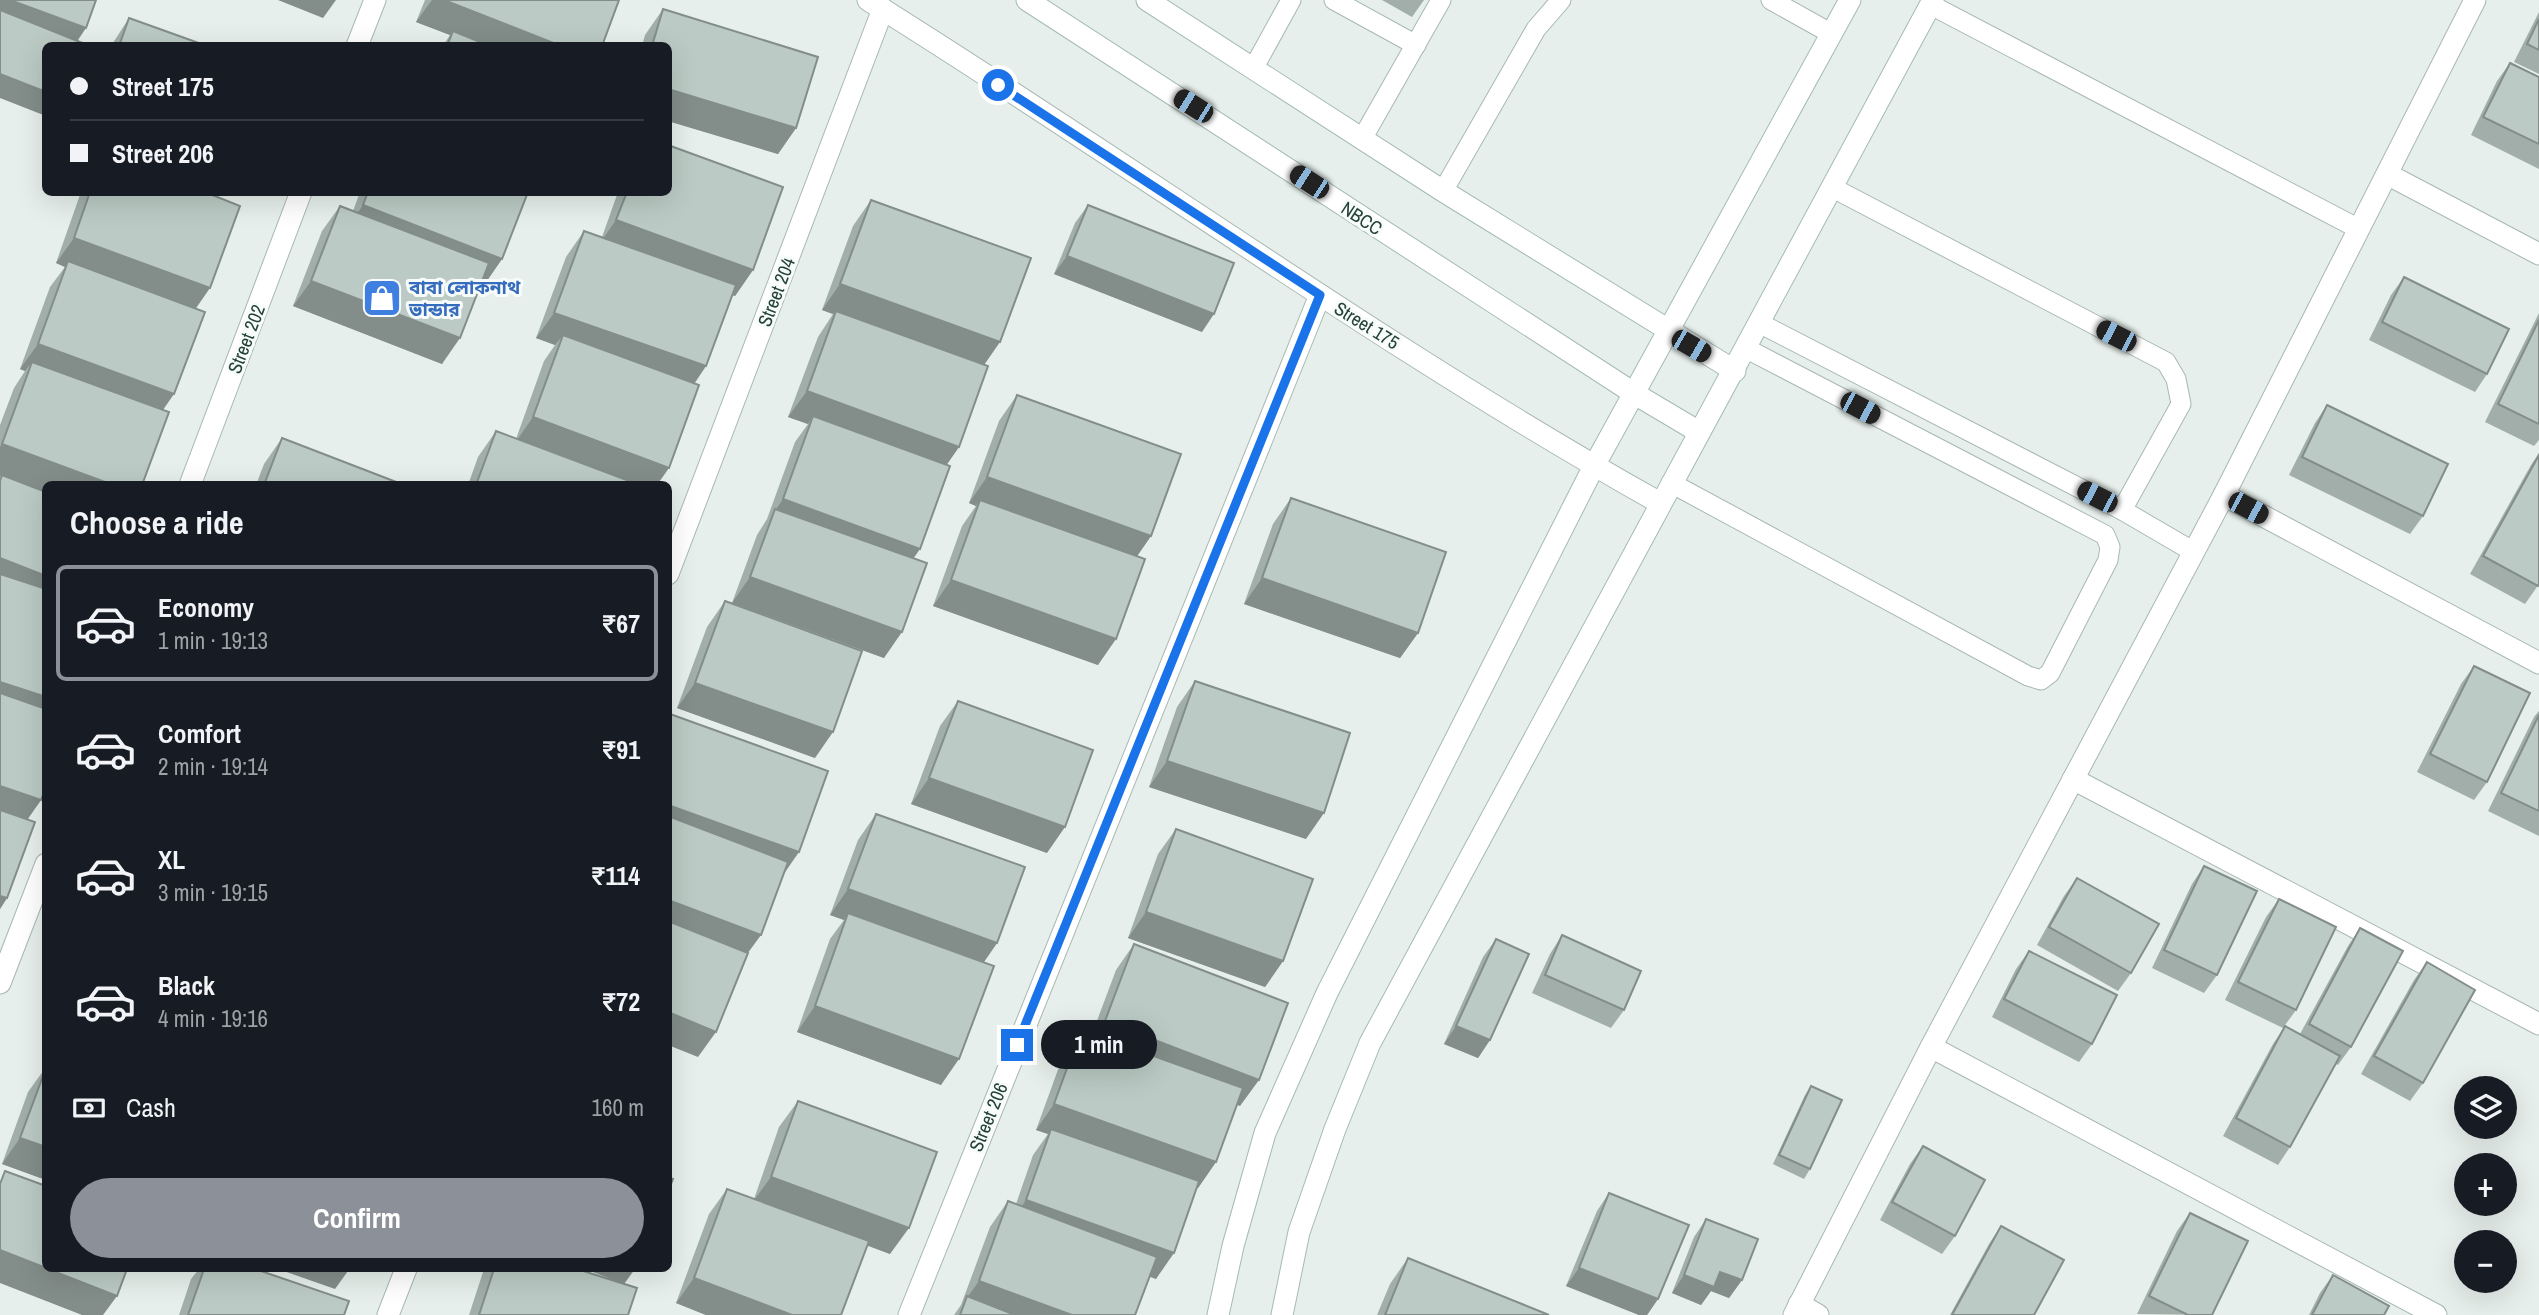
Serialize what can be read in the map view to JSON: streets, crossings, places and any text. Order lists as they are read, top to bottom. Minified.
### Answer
{"streets":{"street":["NBCC","Street 204","Street 175","Street 202","Street 206"]},"crossings":[["Street 204","Street 175"],["Street 175","Street 206"]],"places":{"shop":["বাবা লোকনাথ ভান্ডার"]},"page":{"banner":["Street 175","Street 206"],"heading":"Choose a ride","list":[{"name":"Economy","note":"1 min · 19:13","value":"₹67"},{"name":"Comfort","note":"2 min · 19:14","value":"₹91"},{"name":"XL","note":"3 min · 19:15","value":"₹114"},{"name":"Black","note":"4 min · 19:16","value":"₹72"}],"bubble":"1 min","pay":["Cash","160 m"],"map_buttons":["+","−"],"buttons":"Confirm"}}
